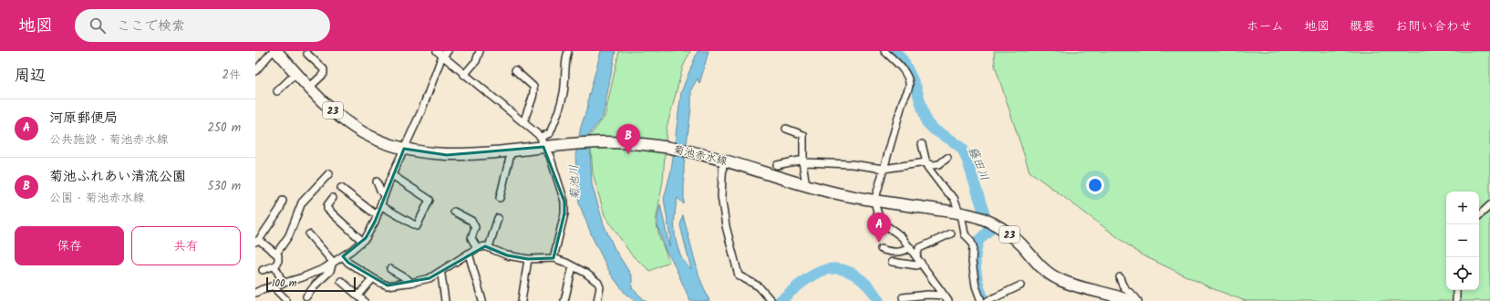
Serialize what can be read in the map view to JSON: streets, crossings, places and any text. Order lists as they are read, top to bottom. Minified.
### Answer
{"streets":{"main road":["23","菊池赤水線"]},"water":["藤田川","菊池川"],"scale_bar":"100 m","page":{"header":"地図","search":"ここで検索","nav":["ホーム","地図","概要","お問い合わせ"],"heading":["周辺","2件"],"list":[{"mark":"A","name":"河原郵便局","note":"公共施設 · 菊池赤水線","value":"250 m"},{"mark":"B","name":"菊池ふれあい清流公園","note":"公園 · 菊池赤水線","value":"530 m"}],"pins":["B","A"],"map_buttons":["+","−"],"buttons":["保存","共有"],"scale":"100 m"}}
